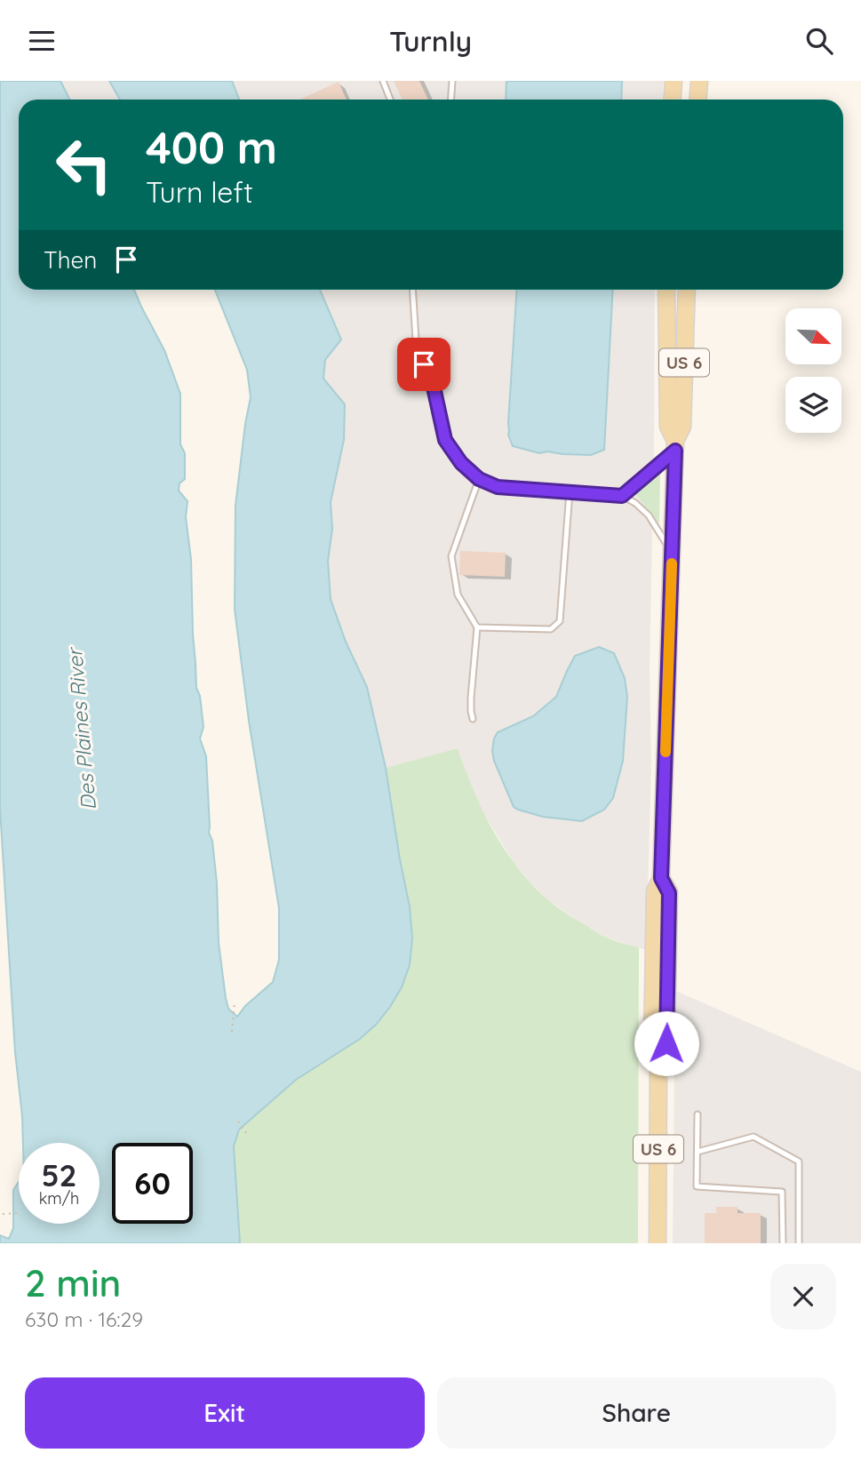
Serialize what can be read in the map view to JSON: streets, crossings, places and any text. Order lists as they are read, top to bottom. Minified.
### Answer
{"streets":{"main road":["US 6"]},"water":["Des Plaines River"],"north":"bottom right","page":{"header":"Turnly","turn":["400 m","Turn left"],"then":"Then","speed":"52 km/h","limit":"60","heading":["2 min","630 m · 16:29"],"buttons":["Exit","Share"]}}
